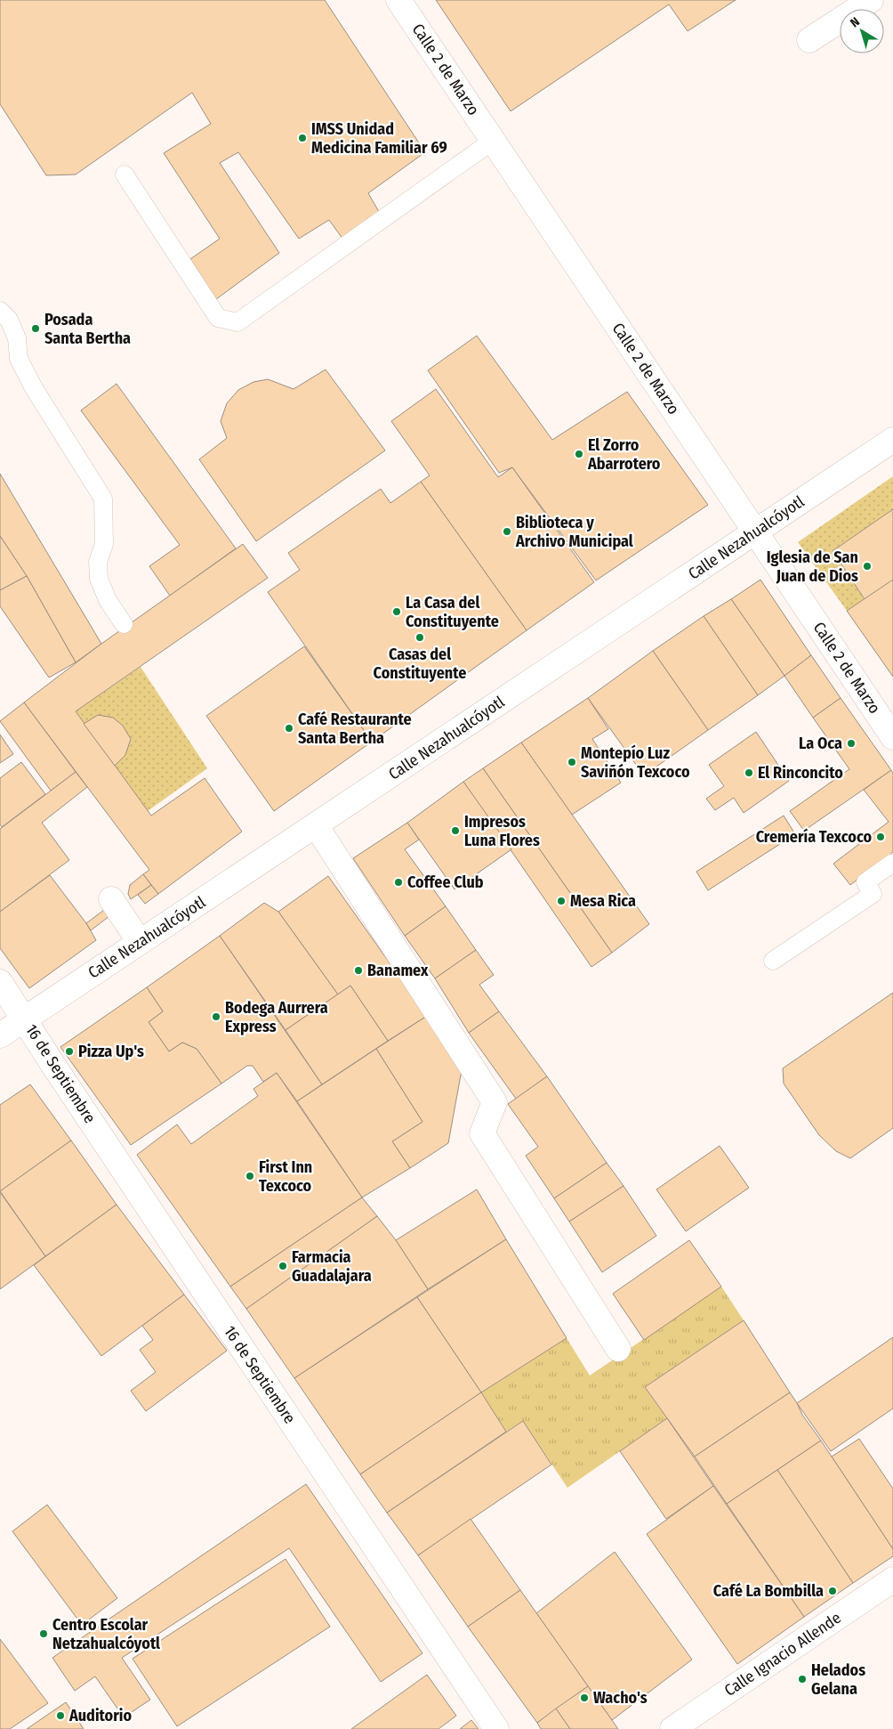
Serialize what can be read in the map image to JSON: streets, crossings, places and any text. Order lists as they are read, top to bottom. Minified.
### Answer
{"streets":{"street":["Calle 2 de Marzo","Calle Nezahualcóyotl","16 de Septiembre","Calle Ignacio Allende"]},"crossings":[["Calle 2 de Marzo","Calle Nezahualcóyotl"],["Calle Nezahualcóyotl","16 de Septiembre"]],"places":["IMSS Unidad Medicina Familiar 69","Posada Santa Bertha","El Zorro Abarrotero","Biblioteca y Archivo Municipal","Iglesia de San Juan de Dios","La Casa del Constituyente","Casas del Constituyente","Café Restaurante Santa Bertha","La Oca","Montepío Luz Saviñón Texcoco","El Rinconcito","Impresos Luna Flores","Cremería Texcoco","Coffee Club","Mesa Rica","Banamex","Bodega Aurrera Express","Pizza Up's","First Inn Texcoco","Farmacia Guadalajara","Café La Bombilla","Centro Escolar Netzahualcóyotl","Helados Gelana","Wacho's","Auditorio"],"north":"top left"}
